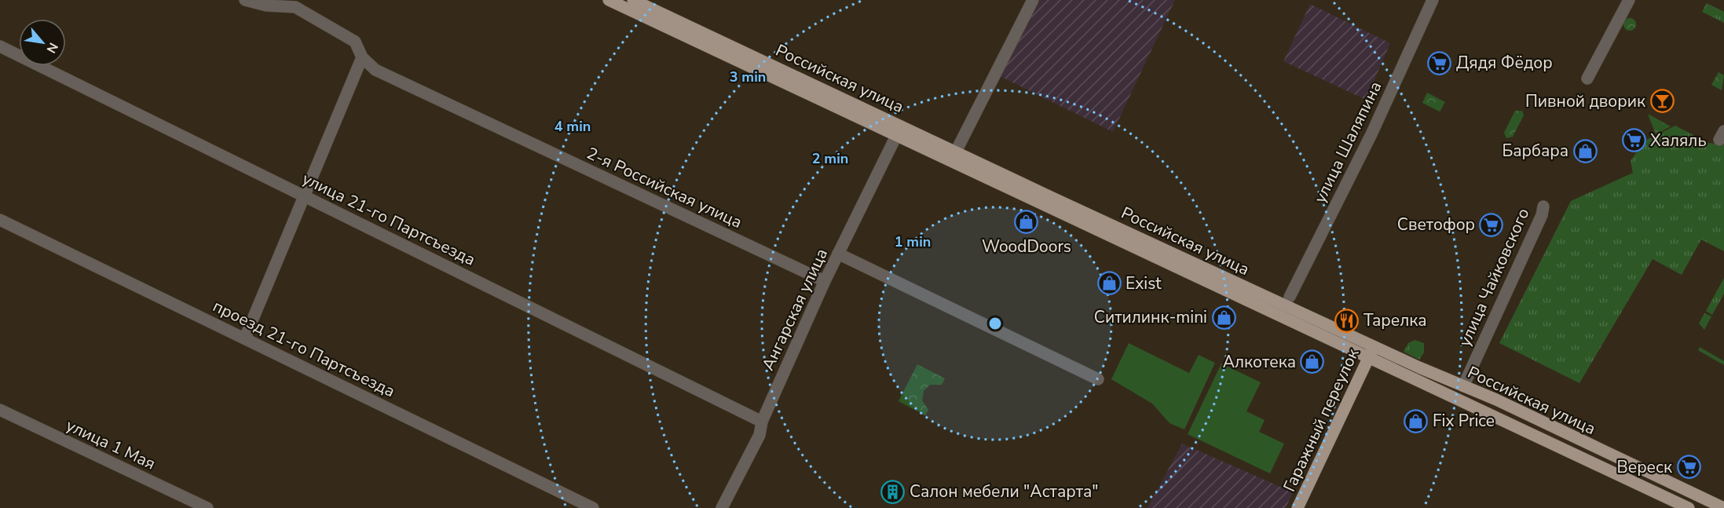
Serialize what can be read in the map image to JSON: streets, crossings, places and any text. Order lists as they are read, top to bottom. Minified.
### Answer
{"streets":{"main road":["Российская улица","Гаражный переулок"],"street":["улица Шаляпина","2-я Российская улица","улица 21-го Партсъезда","улица Чайковского","Ангарская улица","проезд 21-го Партсъезда","улица 1 Мая"]},"crossings":[["Российская улица","улица Чайковского"],["Российская улица","Ангарская улица"],["Российская улица","Гаражный переулок"],["2-я Российская улица","Ангарская улица"],["улица 21-го Партсъезда","Ангарская улица"]],"places":{"supermarket":["Дядя Фёдор","Халяль","Светофор","Вереск"],"bar":["Пивной дворик"],"shop":["Барбара","WoodDoors","Exist","Ситилинк-mini","Алкотека","Fix Price"],"restaurant":["Тарелка"],"building":["Салон мебели \"Астарта\""]},"north":"bottom right","rings":["3 min","4 min","2 min","1 min"]}
